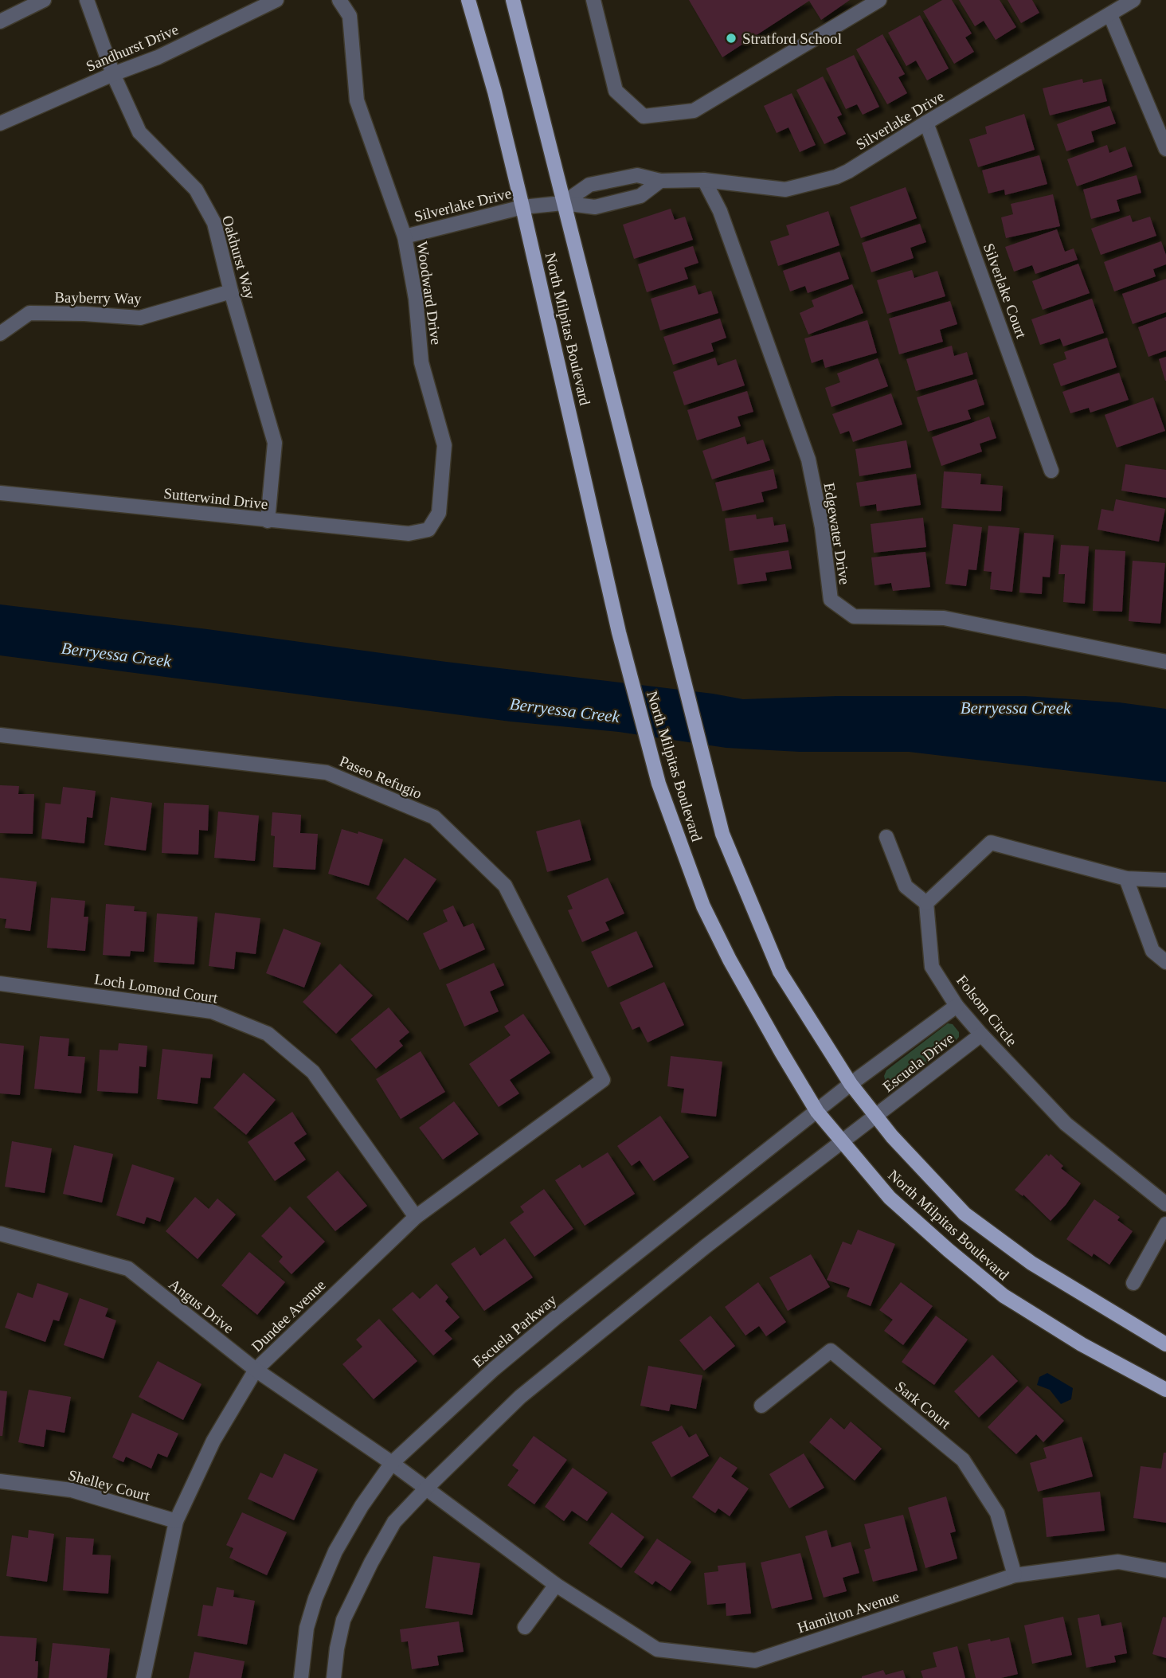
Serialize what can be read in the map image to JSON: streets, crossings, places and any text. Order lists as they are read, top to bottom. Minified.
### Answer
{"streets":{"main road":["North Milpitas Boulevard"],"street":["Sandhurst Drive","Silverlake Drive","Oakhurst Way","Silverlake Court","Woodward Drive","Bayberry Way","Sutterwind Drive","Edgewater Drive","Paseo Refugio","Loch Lomond Court","Folsom Circle","Escuela Drive","Angus Drive","Dundee Avenue","Escuela Parkway","Sark Court","Shelley Court","Hamilton Avenue"]},"crossings":[["Sandhurst Drive","Oakhurst Way"],["Silverlake Drive","Silverlake Court"],["Silverlake Drive","Woodward Drive"],["Silverlake Drive","North Milpitas Boulevard"],["Silverlake Drive","Edgewater Drive"],["Oakhurst Way","Bayberry Way"],["Oakhurst Way","Sutterwind Drive"],["Woodward Drive","Sutterwind Drive"],["North Milpitas Boulevard","Escuela Drive"],["North Milpitas Boulevard","Escuela Parkway"],["Paseo Refugio","Dundee Avenue"],["Loch Lomond Court","Dundee Avenue"],["Folsom Circle","Escuela Drive"],["Escuela Drive","Escuela Parkway"],["Angus Drive","Dundee Avenue"],["Angus Drive","Escuela Parkway"],["Angus Drive","Hamilton Avenue"],["Dundee Avenue","Shelley Court"],["Escuela Parkway","Hamilton Avenue"],["Sark Court","Hamilton Avenue"]],"water":["Berryessa Creek"],"places":["Stratford School"]}
